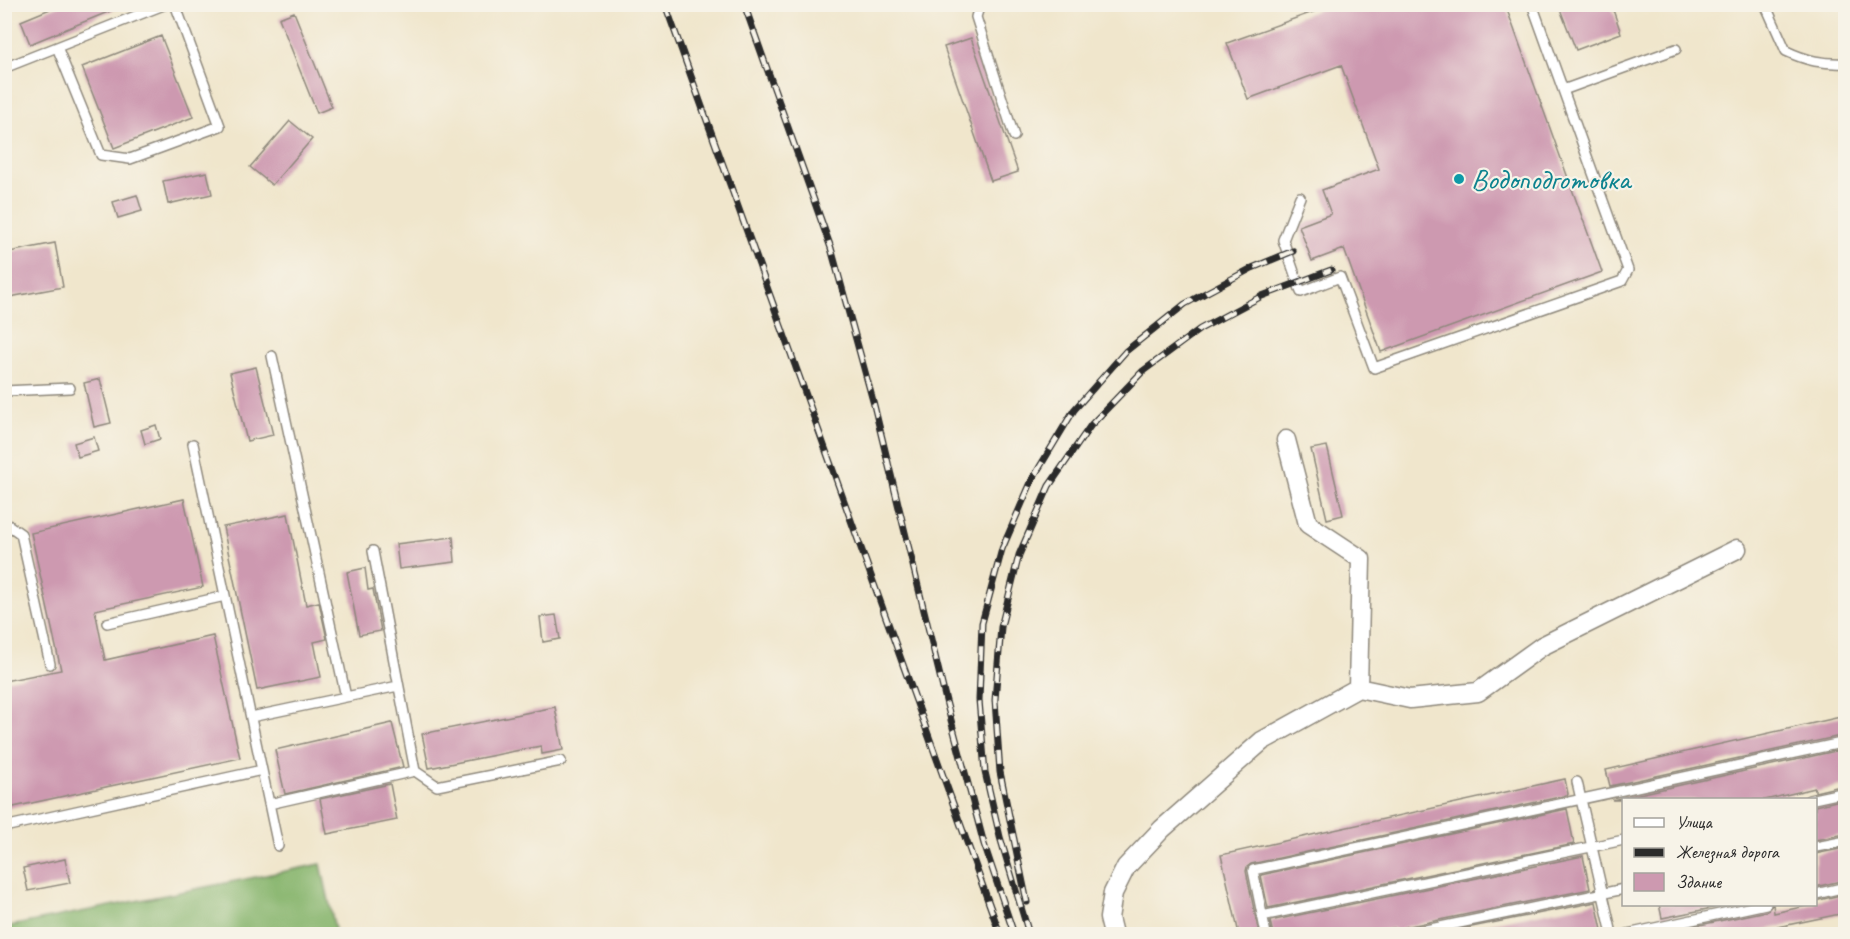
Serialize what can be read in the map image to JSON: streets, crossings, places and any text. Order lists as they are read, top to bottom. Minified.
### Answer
{"places":["Водоподготовка"],"legend":["Улица","Железная дорога","Здание"]}
